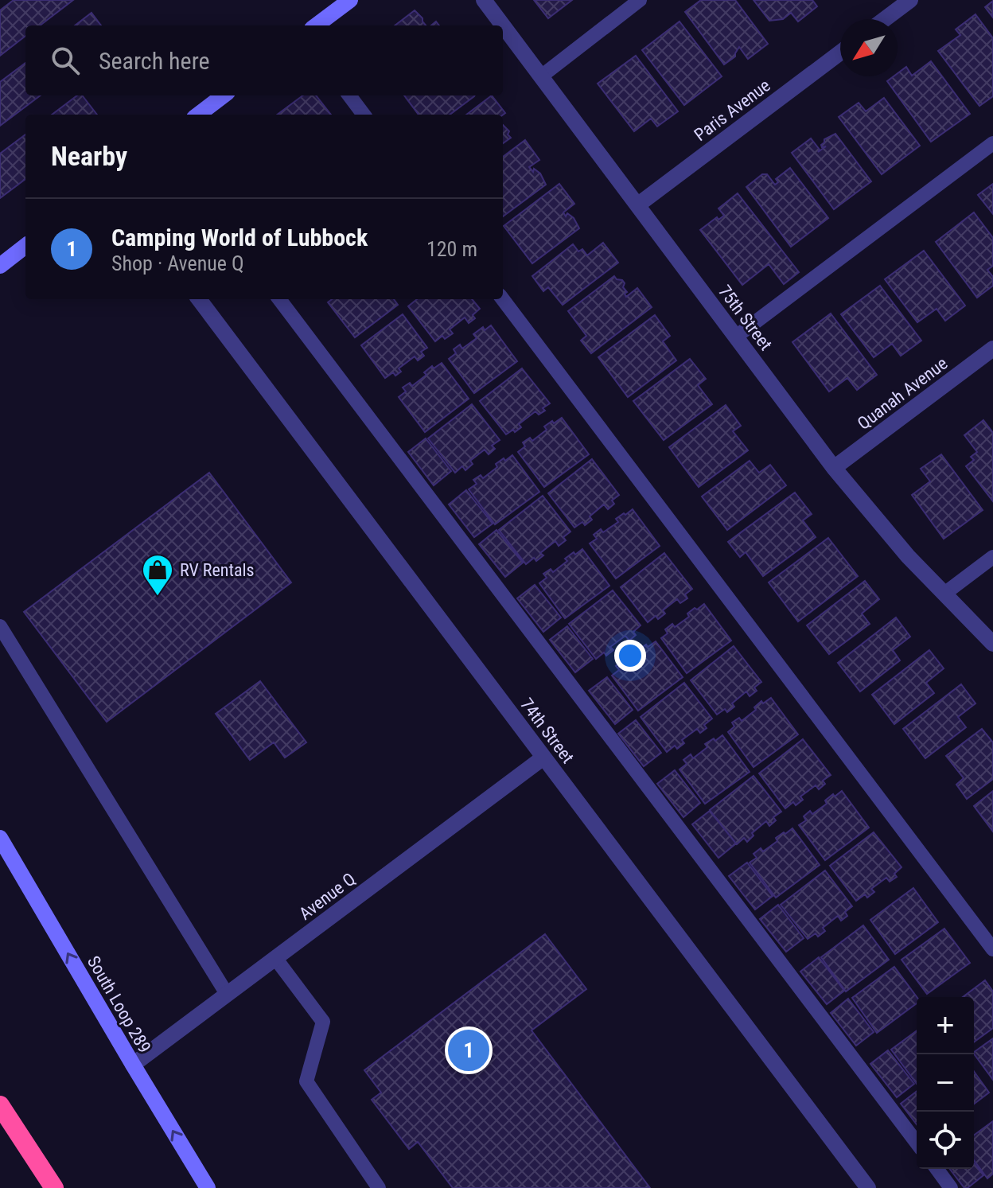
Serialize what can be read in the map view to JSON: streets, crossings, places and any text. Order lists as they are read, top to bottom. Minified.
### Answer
{"streets":{"main road":["South Loop 289"],"street":["Paris Avenue","75th Street","Quanah Avenue","74th Street","Avenue Q"]},"crossings":[["Paris Avenue","75th Street"],["75th Street","Quanah Avenue"],["74th Street","Avenue Q"],["Avenue Q","South Loop 289"]],"one_way":["South Loop 289"],"places":{"shop":["RV Rentals"]},"north":"bottom left","page":{"search":"Search here","heading":"Nearby","list":[{"mark":"1","name":"Camping World of Lubbock","note":"Shop · Avenue Q","value":"120 m"}],"map_buttons":["+","−"],"pins":"1"}}
